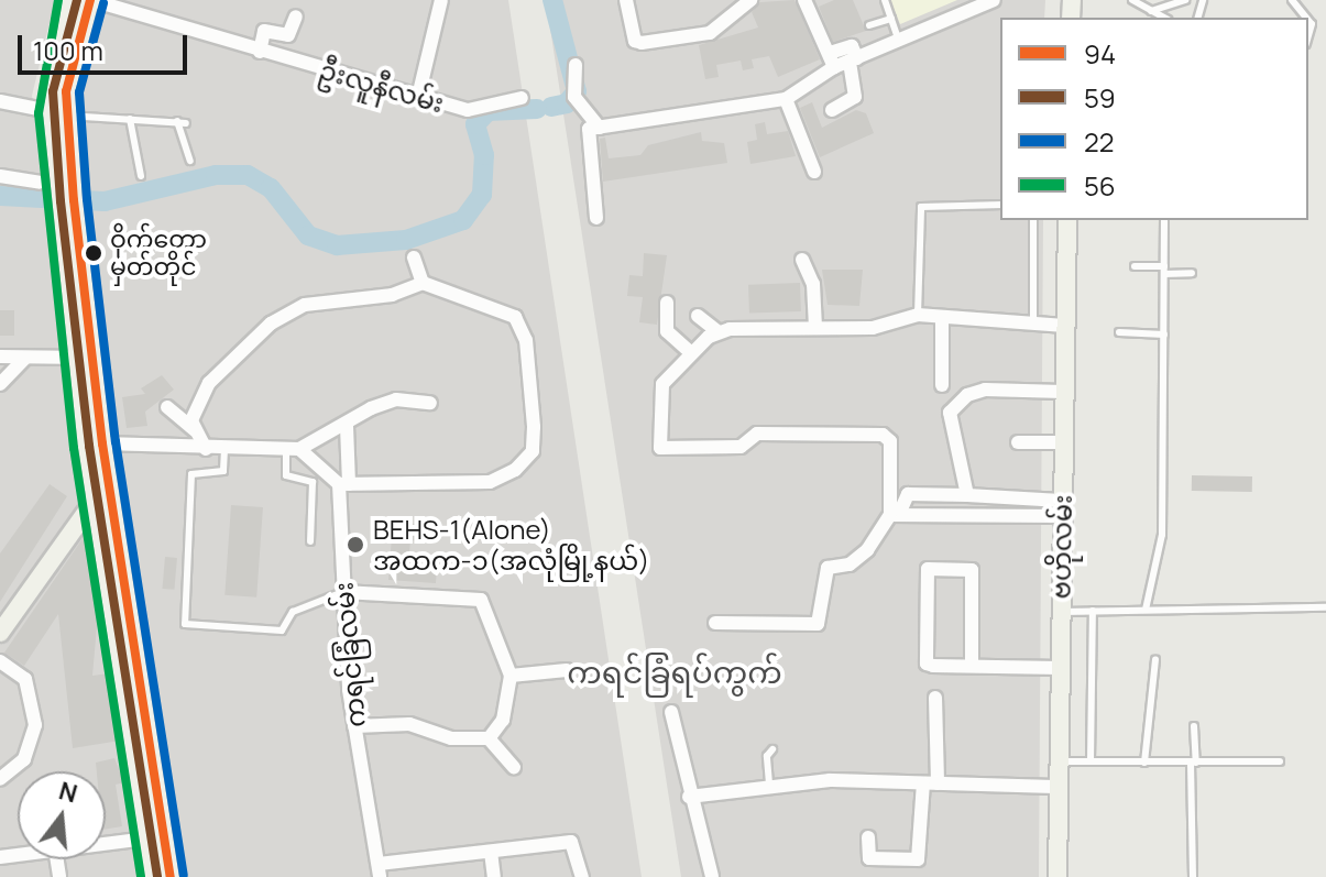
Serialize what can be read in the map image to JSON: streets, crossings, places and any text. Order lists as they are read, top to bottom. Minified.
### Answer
{"streets":{"main road":["ဗဟိုလမ်း"],"street":["ဦးလူနီလမ်း","ကရင်ခြံလမ်း"]},"districts":["ကရင်ခြံရပ်ကွက်"],"places":["ဝိုက်တော မှတ်တိုင်","BEHS-1(Alone) အထက-၁(အလုံမြို့နယ်)"],"lines":["transit line 94","transit line 59","transit line 56","transit line 22"],"legend":["94","59","22","56"],"scale_bar":"100 m","north":"top"}
